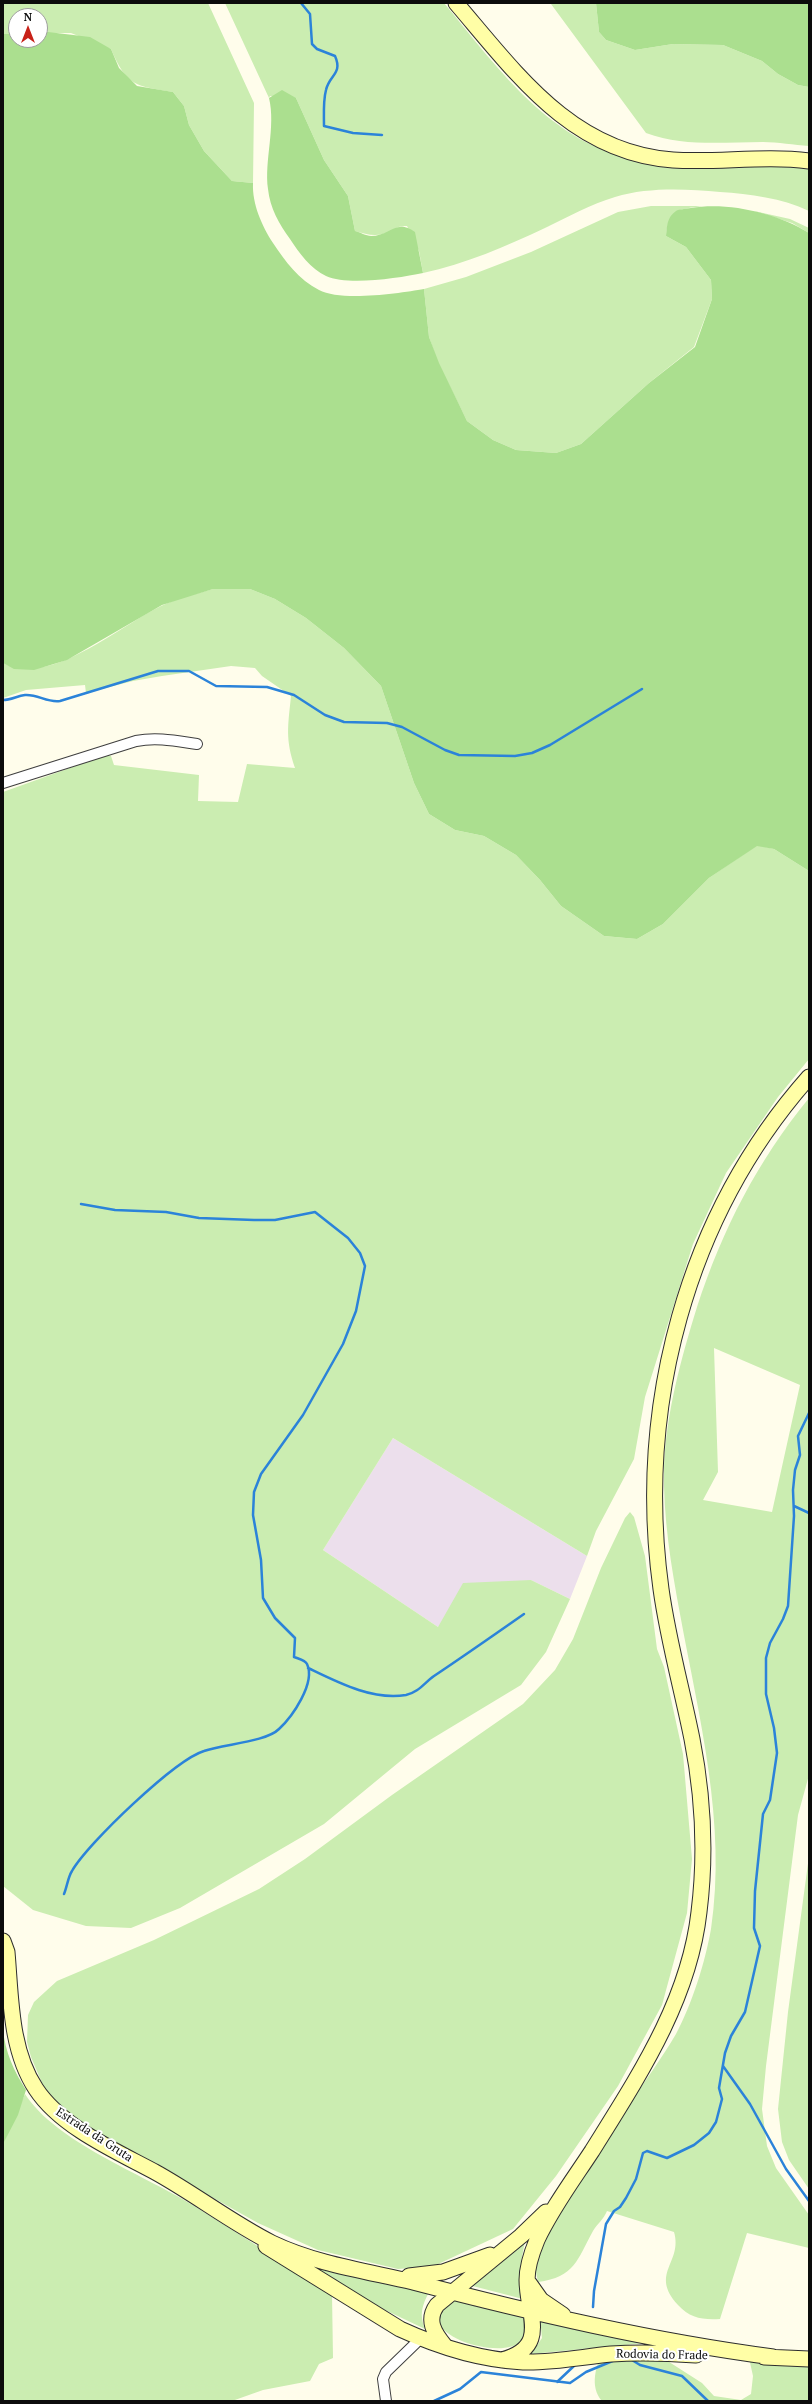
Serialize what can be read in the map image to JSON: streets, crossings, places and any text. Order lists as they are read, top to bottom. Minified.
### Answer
{"streets":{"main road":["Estrada da Gruta","Rodovia do Frade"]},"crossings":[["Estrada da Gruta","Rodovia do Frade"]],"north":"top"}
